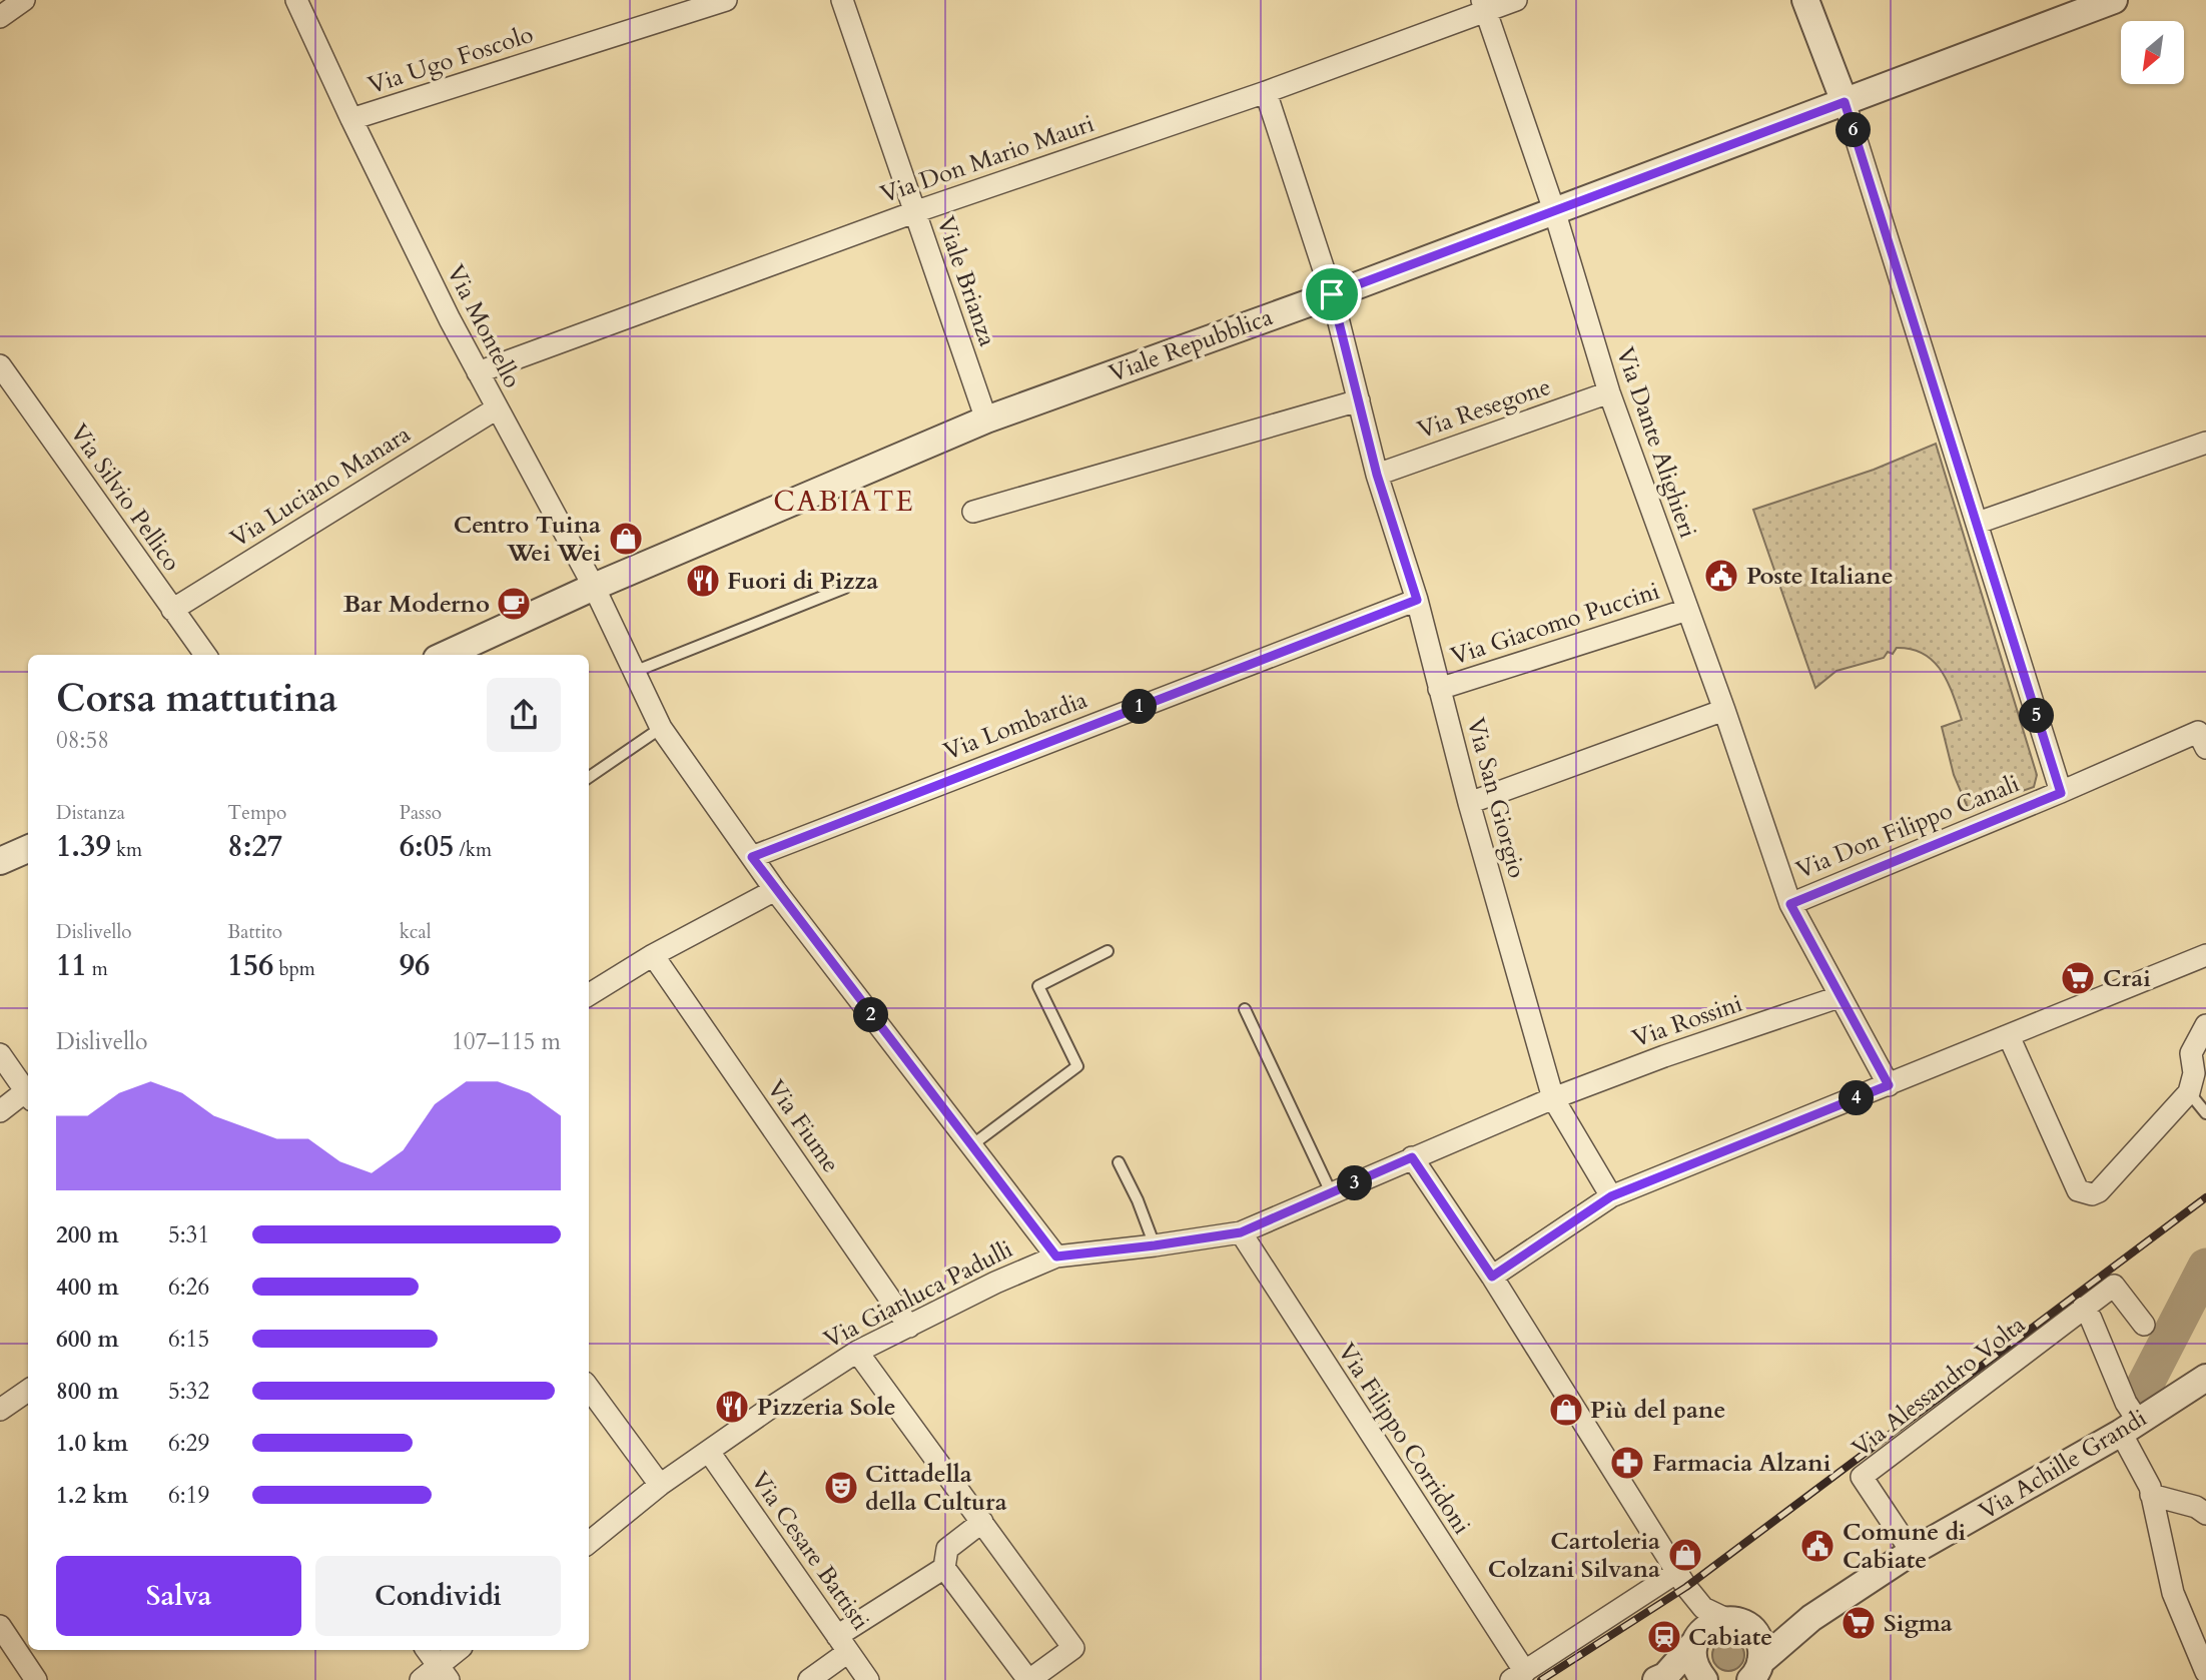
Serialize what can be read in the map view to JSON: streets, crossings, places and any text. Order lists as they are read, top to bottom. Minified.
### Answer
{"streets":{"street":["Via Ugo Foscolo","Via Don Mario Mauri","Viale Brianza","Via Montello","Viale Repubblica","Via Resegone","Via Dante Alighieri","Via Luciano Manara","Via Silvio Pellico","Via Giacomo Puccini","Via Lombardia","Via San Giorgio","Via Don Filippo Canali","Via Rossini","Via Fiume","Via Gianluca Padulli","Via Alessandro Volta","Via Filippo Corridoni","Via Achille Grandi","Via Cesare Battisti"]},"crossings":[["Via Ugo Foscolo","Via Montello"],["Via Don Mario Mauri","Viale Brianza"],["Via Don Mario Mauri","Via Montello"],["Via Don Mario Mauri","Via Dante Alighieri"],["Via Don Mario Mauri","Via San Giorgio"],["Viale Brianza","Viale Repubblica"],["Via Montello","Viale Repubblica"],["Via Montello","Via Luciano Manara"],["Via Montello","Via Lombardia"],["Via Montello","Via Gianluca Padulli"],["Viale Repubblica","Via Dante Alighieri"],["Viale Repubblica","Via San Giorgio"],["Via Resegone","Via Dante Alighieri"],["Via Resegone","Via San Giorgio"],["Via Dante Alighieri","Via Giacomo Puccini"],["Via Dante Alighieri","Via Don Filippo Canali"],["Via Dante Alighieri","Via Rossini"],["Via Luciano Manara","Via Silvio Pellico"],["Via Giacomo Puccini","Via San Giorgio"],["Via Lombardia","Via San Giorgio"],["Via San Giorgio","Via Rossini"],["Via San Giorgio","Via Gianluca Padulli"],["Via Rossini","Via Gianluca Padulli"],["Via Fiume","Via Gianluca Padulli"],["Via Gianluca Padulli","Via Filippo Corridoni"],["Via Gianluca Padulli","Via Cesare Battisti"],["Via Alessandro Volta","Via Achille Grandi"]],"districts":["CABIATE"],"places":{"shop":["Centro Tuina Wei Wei","Più del pane","Cartoleria Colzani Silvana"],"public building":["Poste Italiane","Comune di Cabiate"],"restaurant":["Fuori di Pizza","Pizzeria Sole"],"cafe":["Bar Moderno"],"supermarket":["Crai","Sigma"],"pharmacy":["Farmacia Alzani"],"theatre":["Cittadella della Cultura"],"station":["Cabiate"]},"north":"bottom left","page":{"pins":["6","1","5","2","4","3"],"heading":["Corsa mattutina","08:58"],"stats":[["Distanza","1.39 km"],["Tempo","8:27"],["Passo","6:05 /km"],["Dislivello","11 m"],["Battito","156 bpm"],["kcal","96"]],"chart":["Dislivello","107–115 m"],"list":[{"name":"200 m","note":"5:31"},{"name":"400 m","note":"6:26"},{"name":"600 m","note":"6:15"},{"name":"800 m","note":"5:32"},{"name":"1.0 km","note":"6:29"},{"name":"1.2 km","note":"6:19"}],"buttons":["Salva","Condividi"]}}
